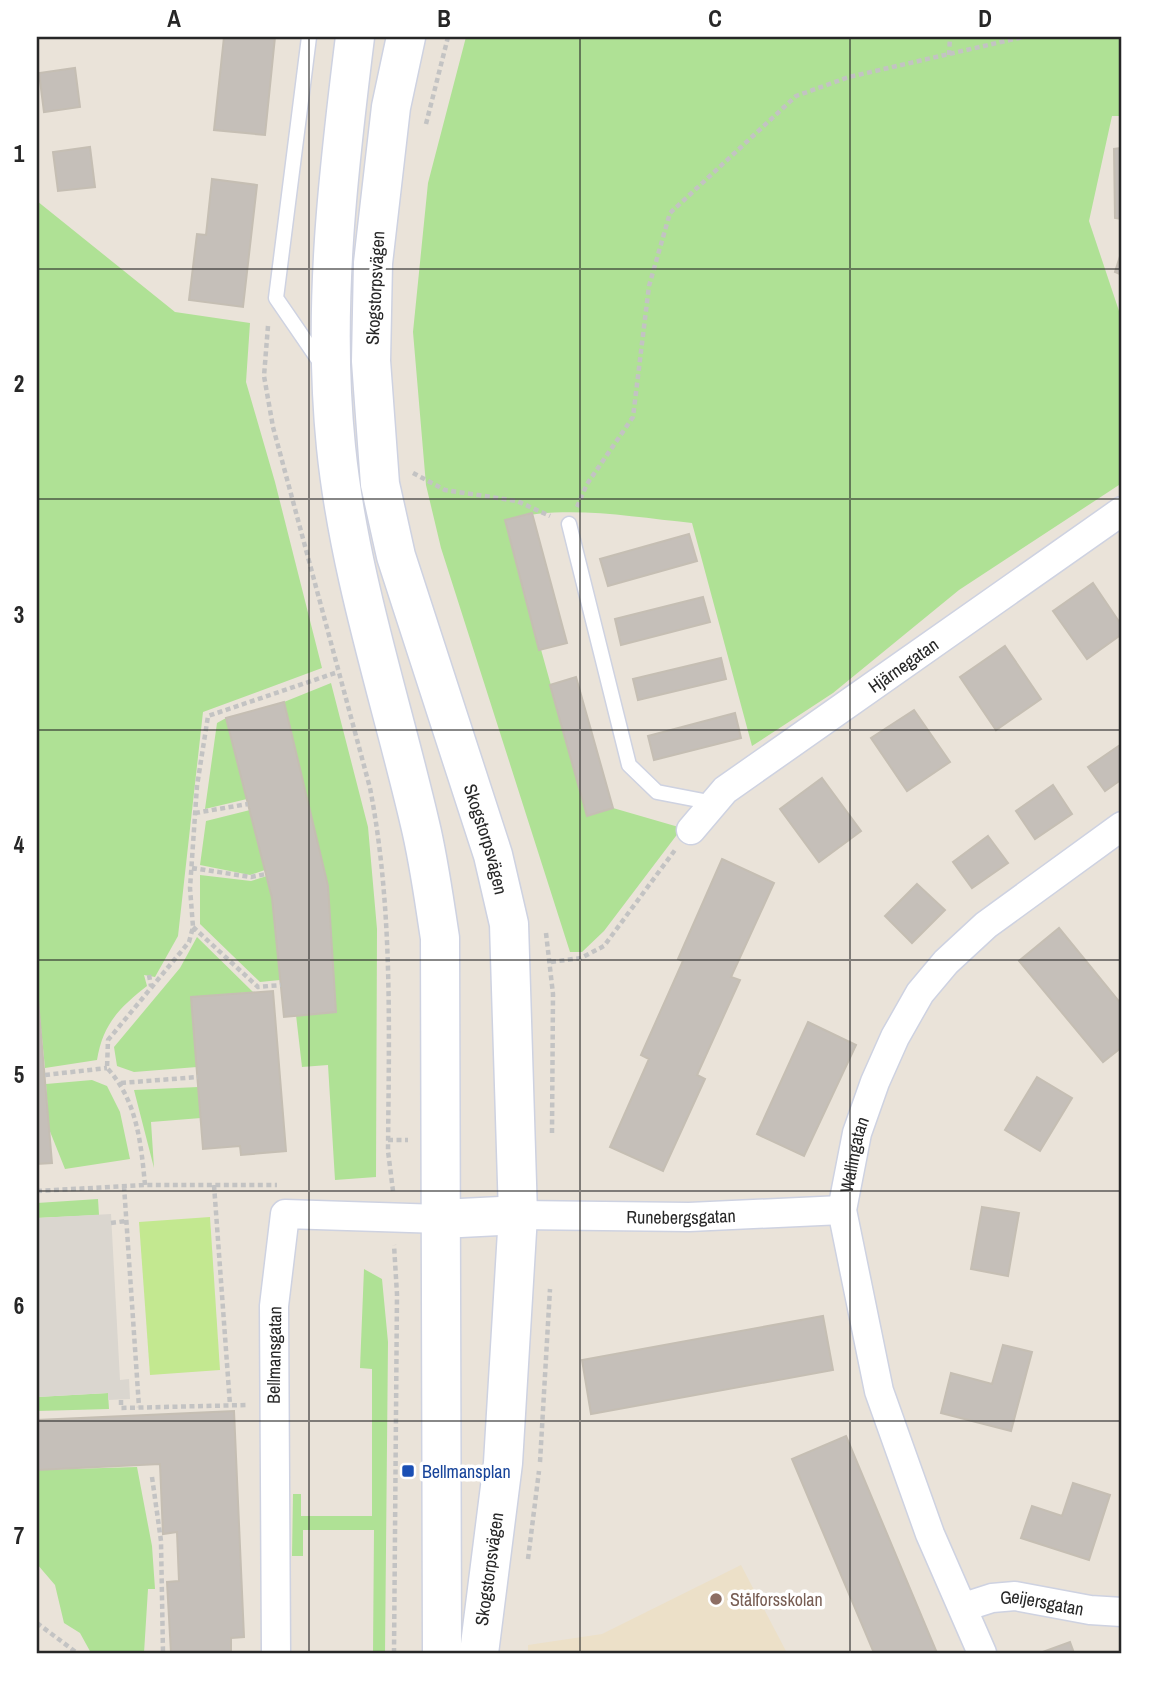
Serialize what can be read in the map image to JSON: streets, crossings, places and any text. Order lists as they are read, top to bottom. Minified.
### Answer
{"streets":{"main road":["Skogstorpsvägen"],"street":["Hjärnegatan","Wallingatan","Runebergsgatan","Bellmansgatan","Geijersgatan"]},"crossings":[["Skogstorpsvägen","Runebergsgatan"],["Wallingatan","Runebergsgatan"],["Wallingatan","Geijersgatan"]],"places":{"transit":["Bellmansplan"],"other":["Stålforsskolan"]},"grid":{"columns":["A","B","C","D"],"rows":["1","2","3","4","5","6","7"]}}
